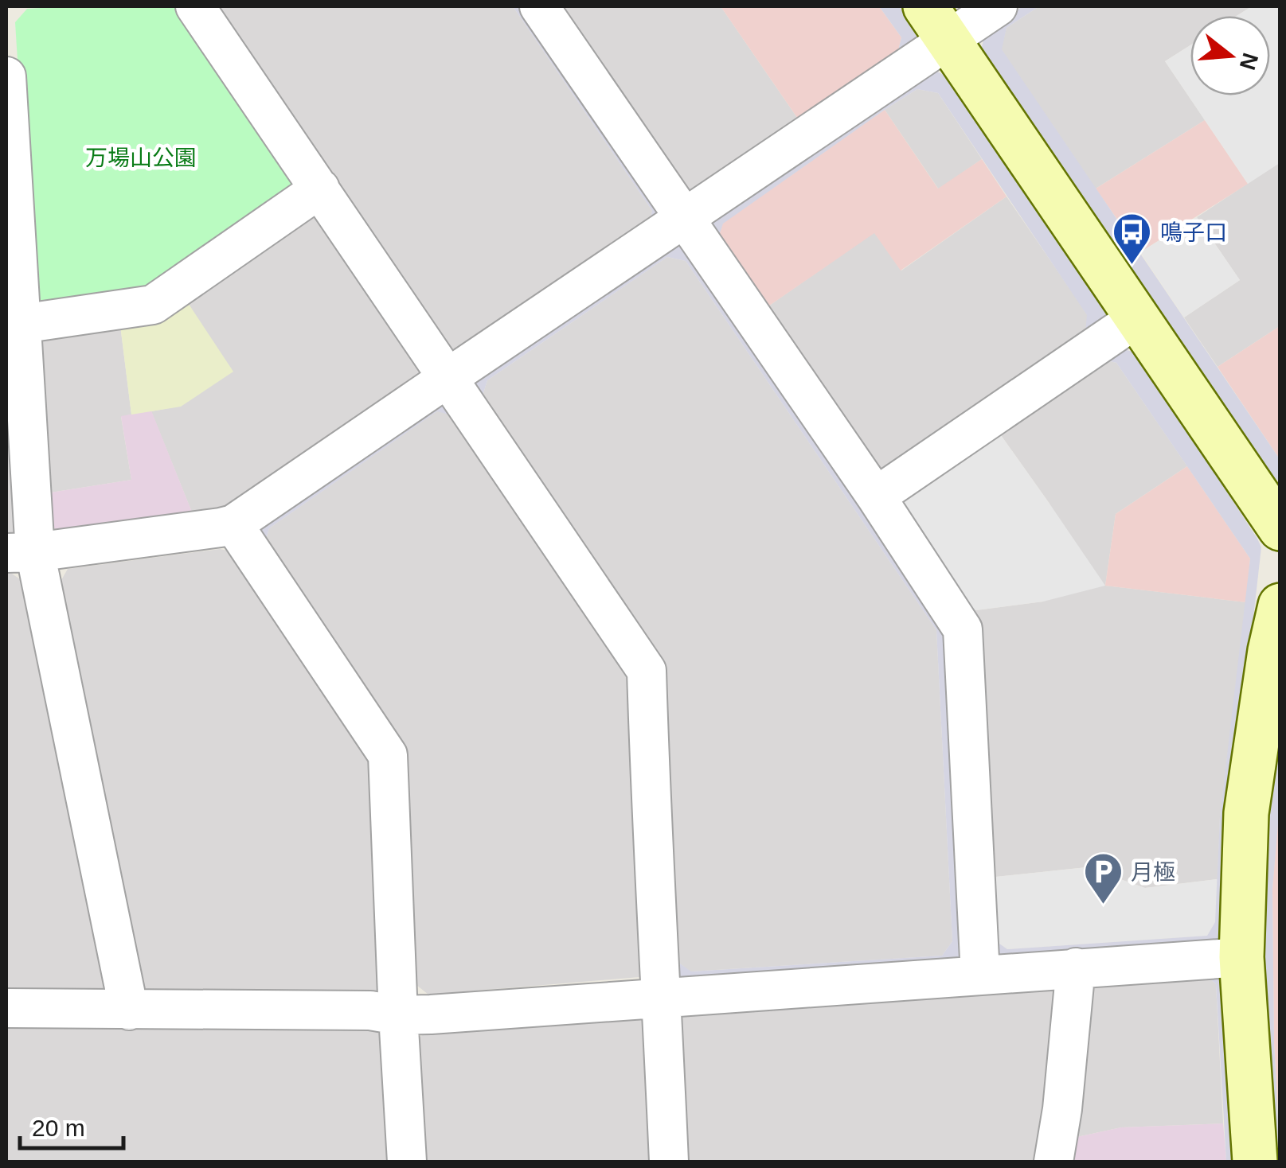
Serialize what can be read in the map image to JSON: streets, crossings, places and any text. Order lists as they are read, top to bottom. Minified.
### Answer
{"parks":["万場山公園"],"places":{"bus stop":["鳴子口"],"parking":["月極"]},"scale_bar":"20 m","north":"right"}
